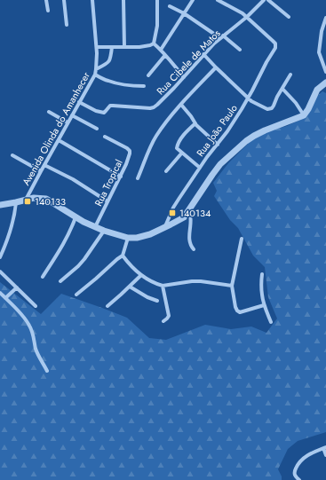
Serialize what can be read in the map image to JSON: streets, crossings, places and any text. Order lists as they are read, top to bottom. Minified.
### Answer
{"streets":{"street":["Rua Cibele de Matos","Avenida Olinda do Amanhecer","Rua João Paulo","Rua Tropical"]},"crossings":[["Rua Cibele de Matos","Avenida Olinda do Amanhecer"],["Rua Cibele de Matos","Rua João Paulo"]],"places":{"transit":["140133","140134"]}}
